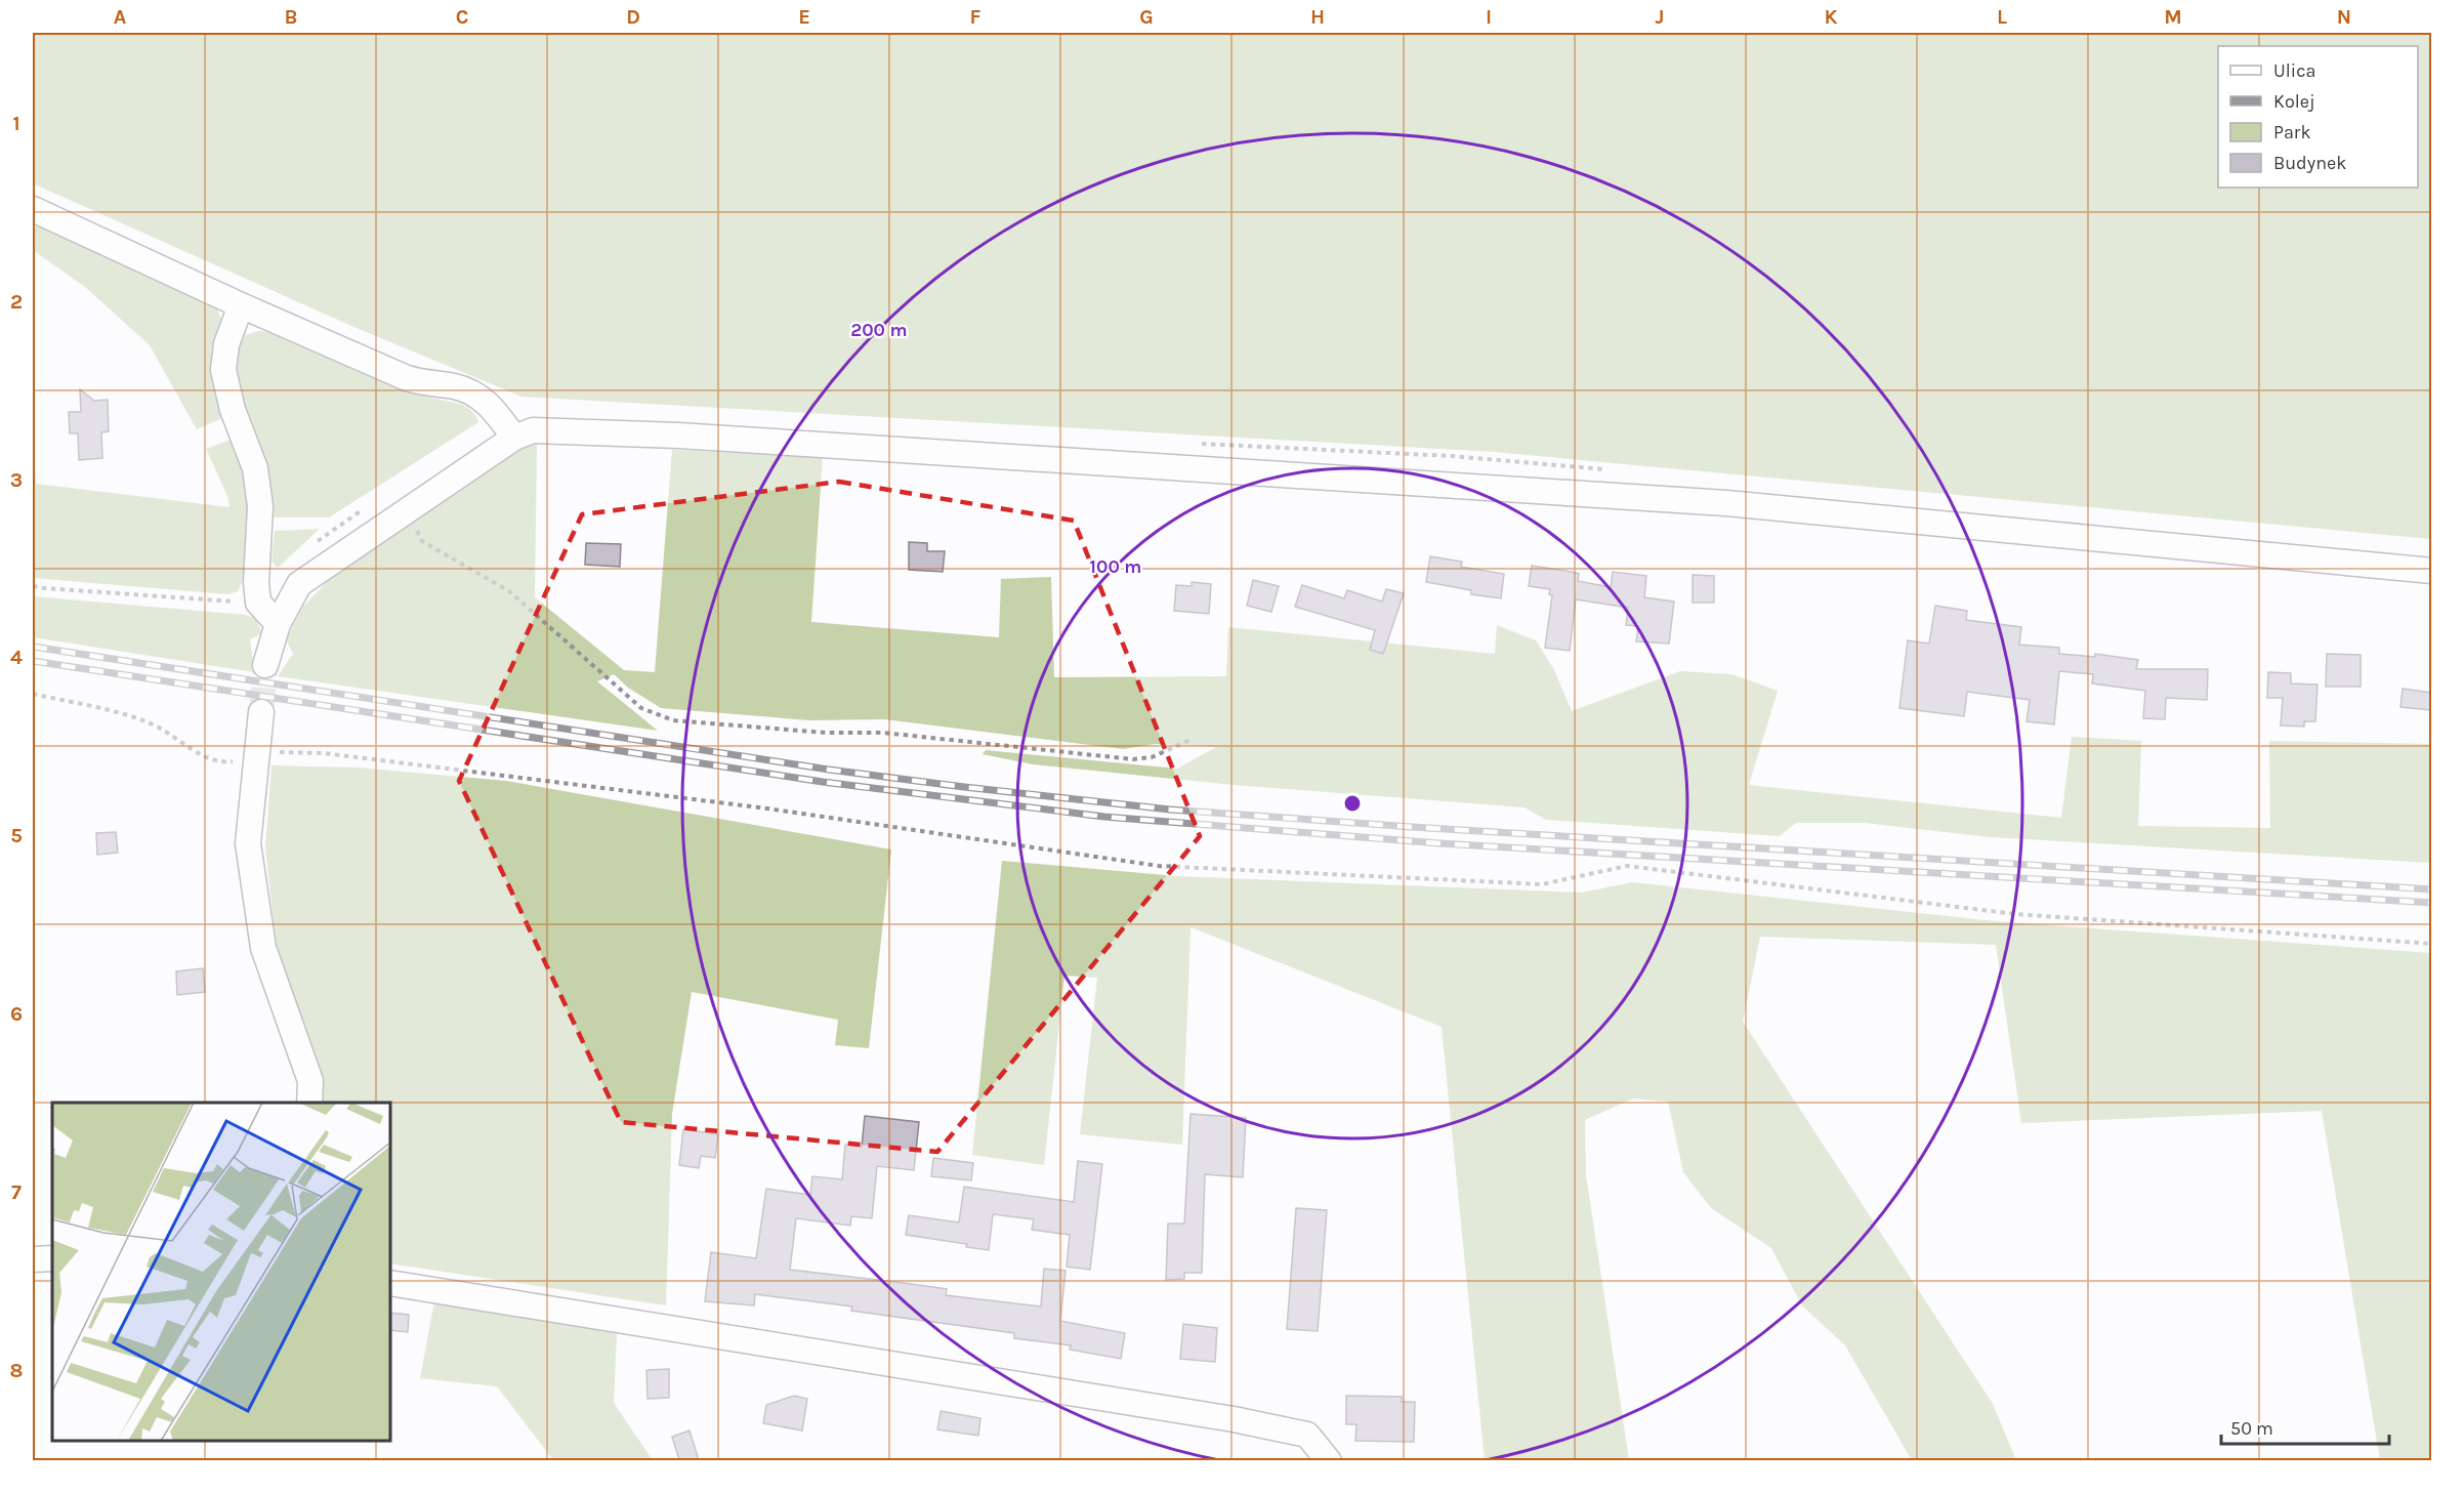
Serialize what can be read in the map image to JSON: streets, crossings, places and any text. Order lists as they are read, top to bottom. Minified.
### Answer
{"legend":["Ulica","Kolej","Park","Budynek"],"scale_bar":"50 m","grid":{"columns":["A","B","C","D","E","F","G","H","I","J","K","L","M","N"],"rows":["1","2","3","4","5","6","7","8"]},"rings":["200 m","100 m"]}
